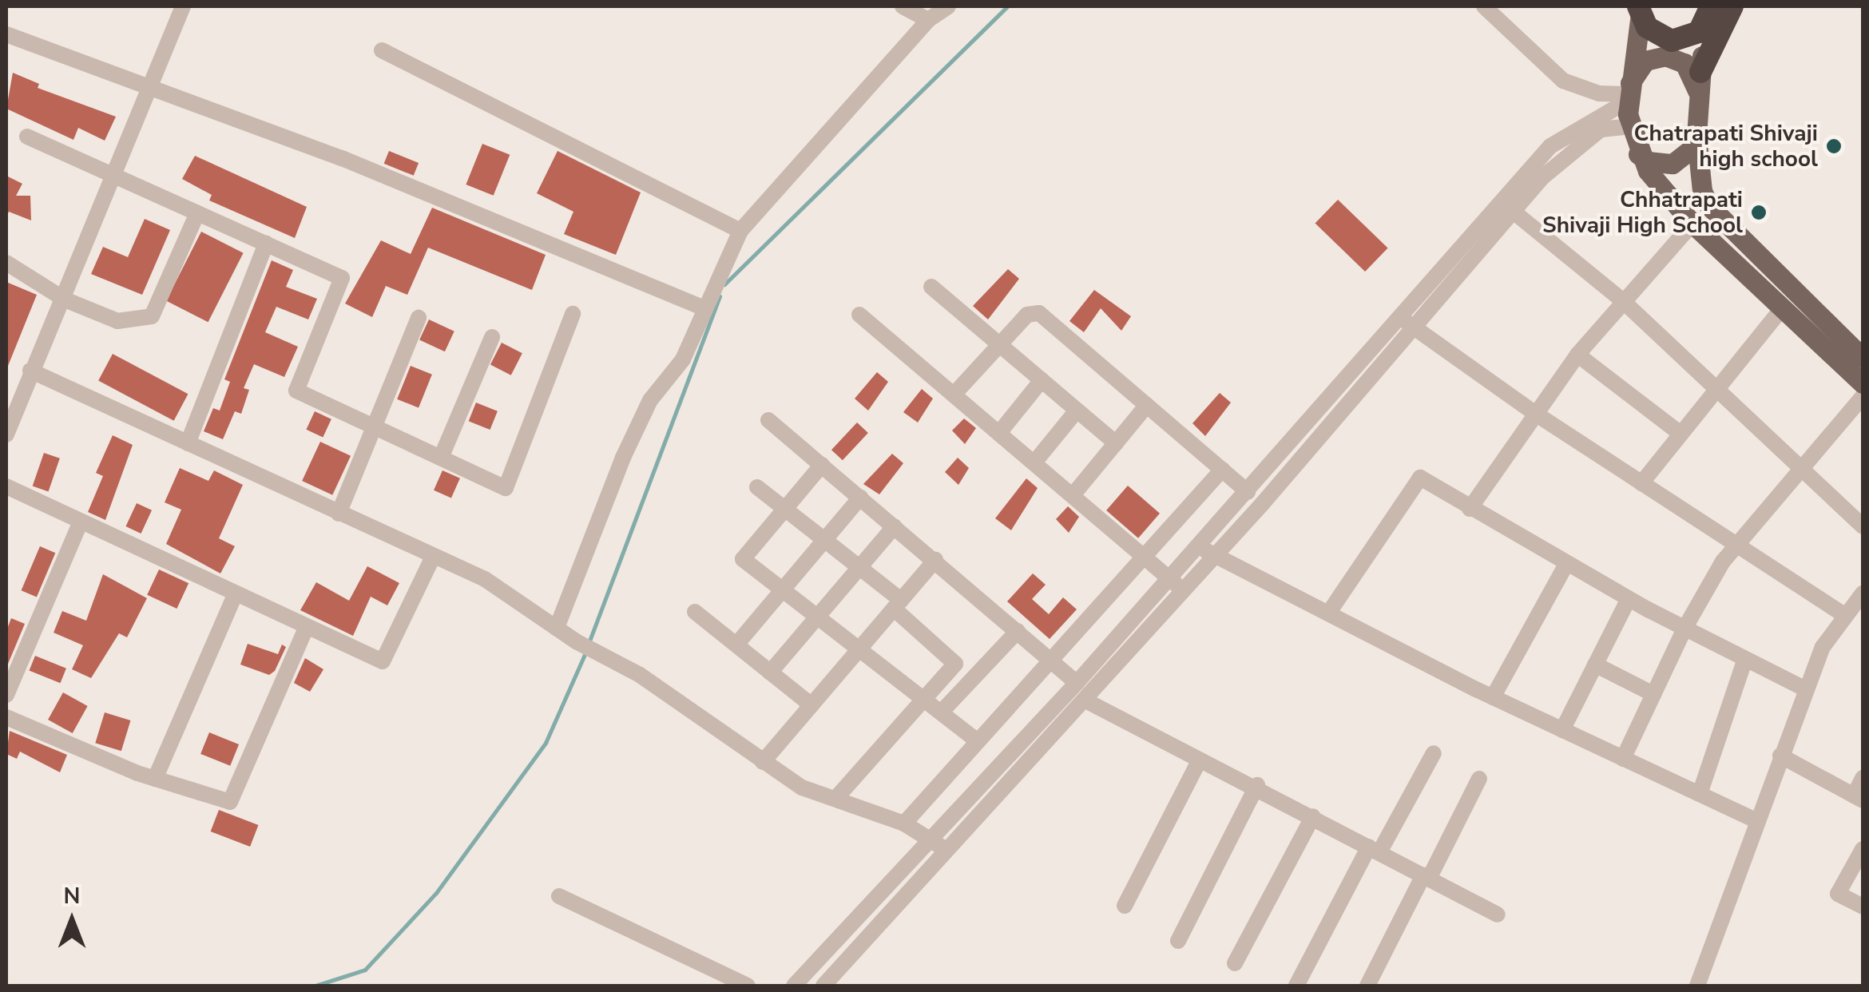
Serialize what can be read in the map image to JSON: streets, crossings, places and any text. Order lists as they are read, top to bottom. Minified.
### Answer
{"places":["Chatrapati Shivaji high school","Chhatrapati Shivaji High School"],"north":"top"}
